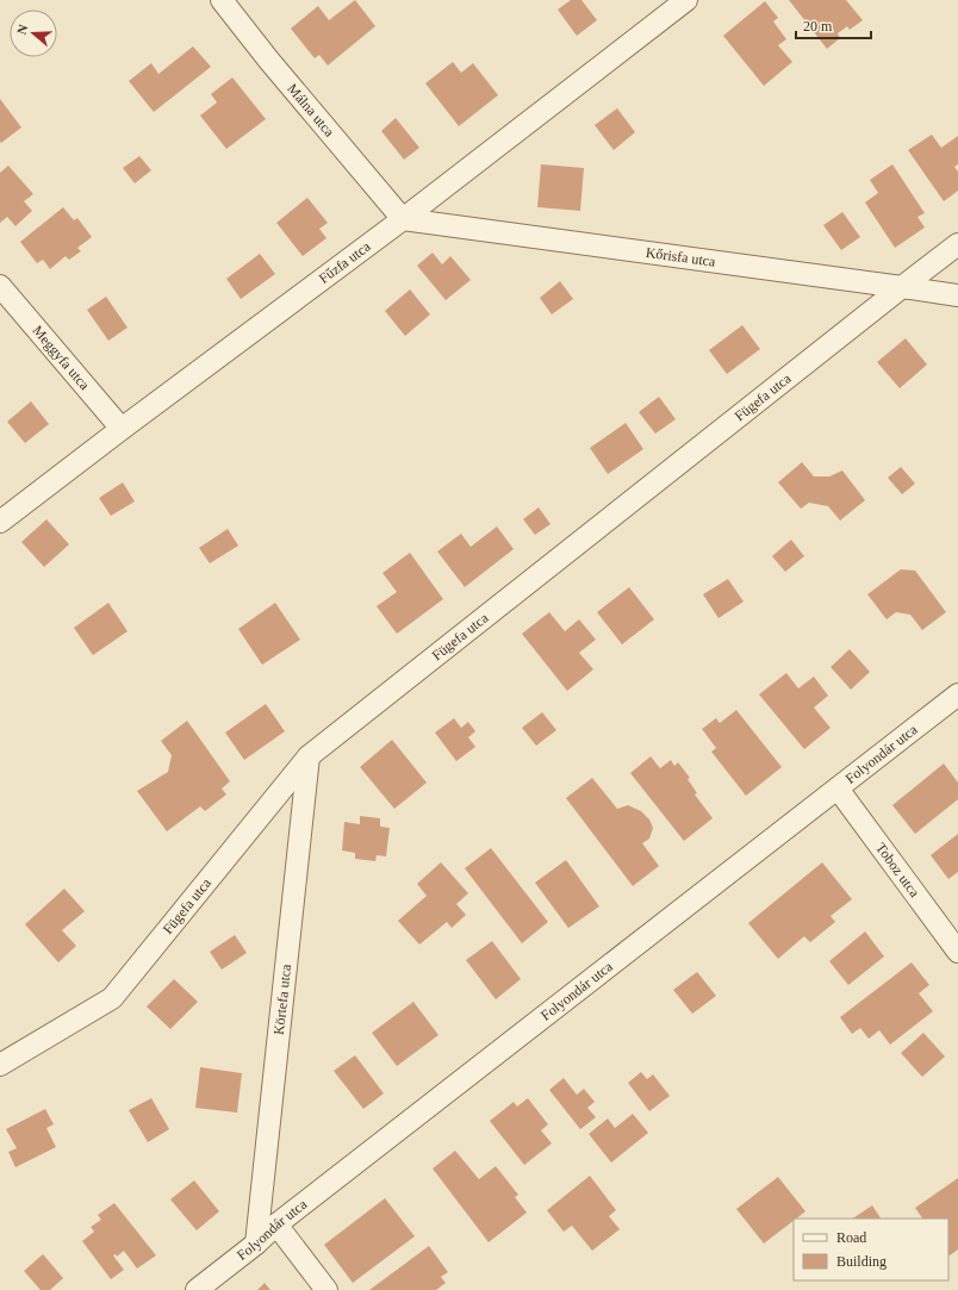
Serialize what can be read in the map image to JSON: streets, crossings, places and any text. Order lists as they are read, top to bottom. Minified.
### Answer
{"streets":{"street":["Málna utca","Kőrisfa utca","Fűzfa utca","Meggyfa utca","Fügefa utca","Folyondár utca","Toboz utca","Körtefa utca"]},"crossings":[["Málna utca","Kőrisfa utca"],["Málna utca","Fűzfa utca"],["Kőrisfa utca","Fűzfa utca"],["Kőrisfa utca","Fügefa utca"],["Fűzfa utca","Meggyfa utca"],["Fügefa utca","Körtefa utca"],["Folyondár utca","Toboz utca"],["Folyondár utca","Körtefa utca"]],"legend":["Road","Building"],"scale_bar":"20 m","north":"left"}
